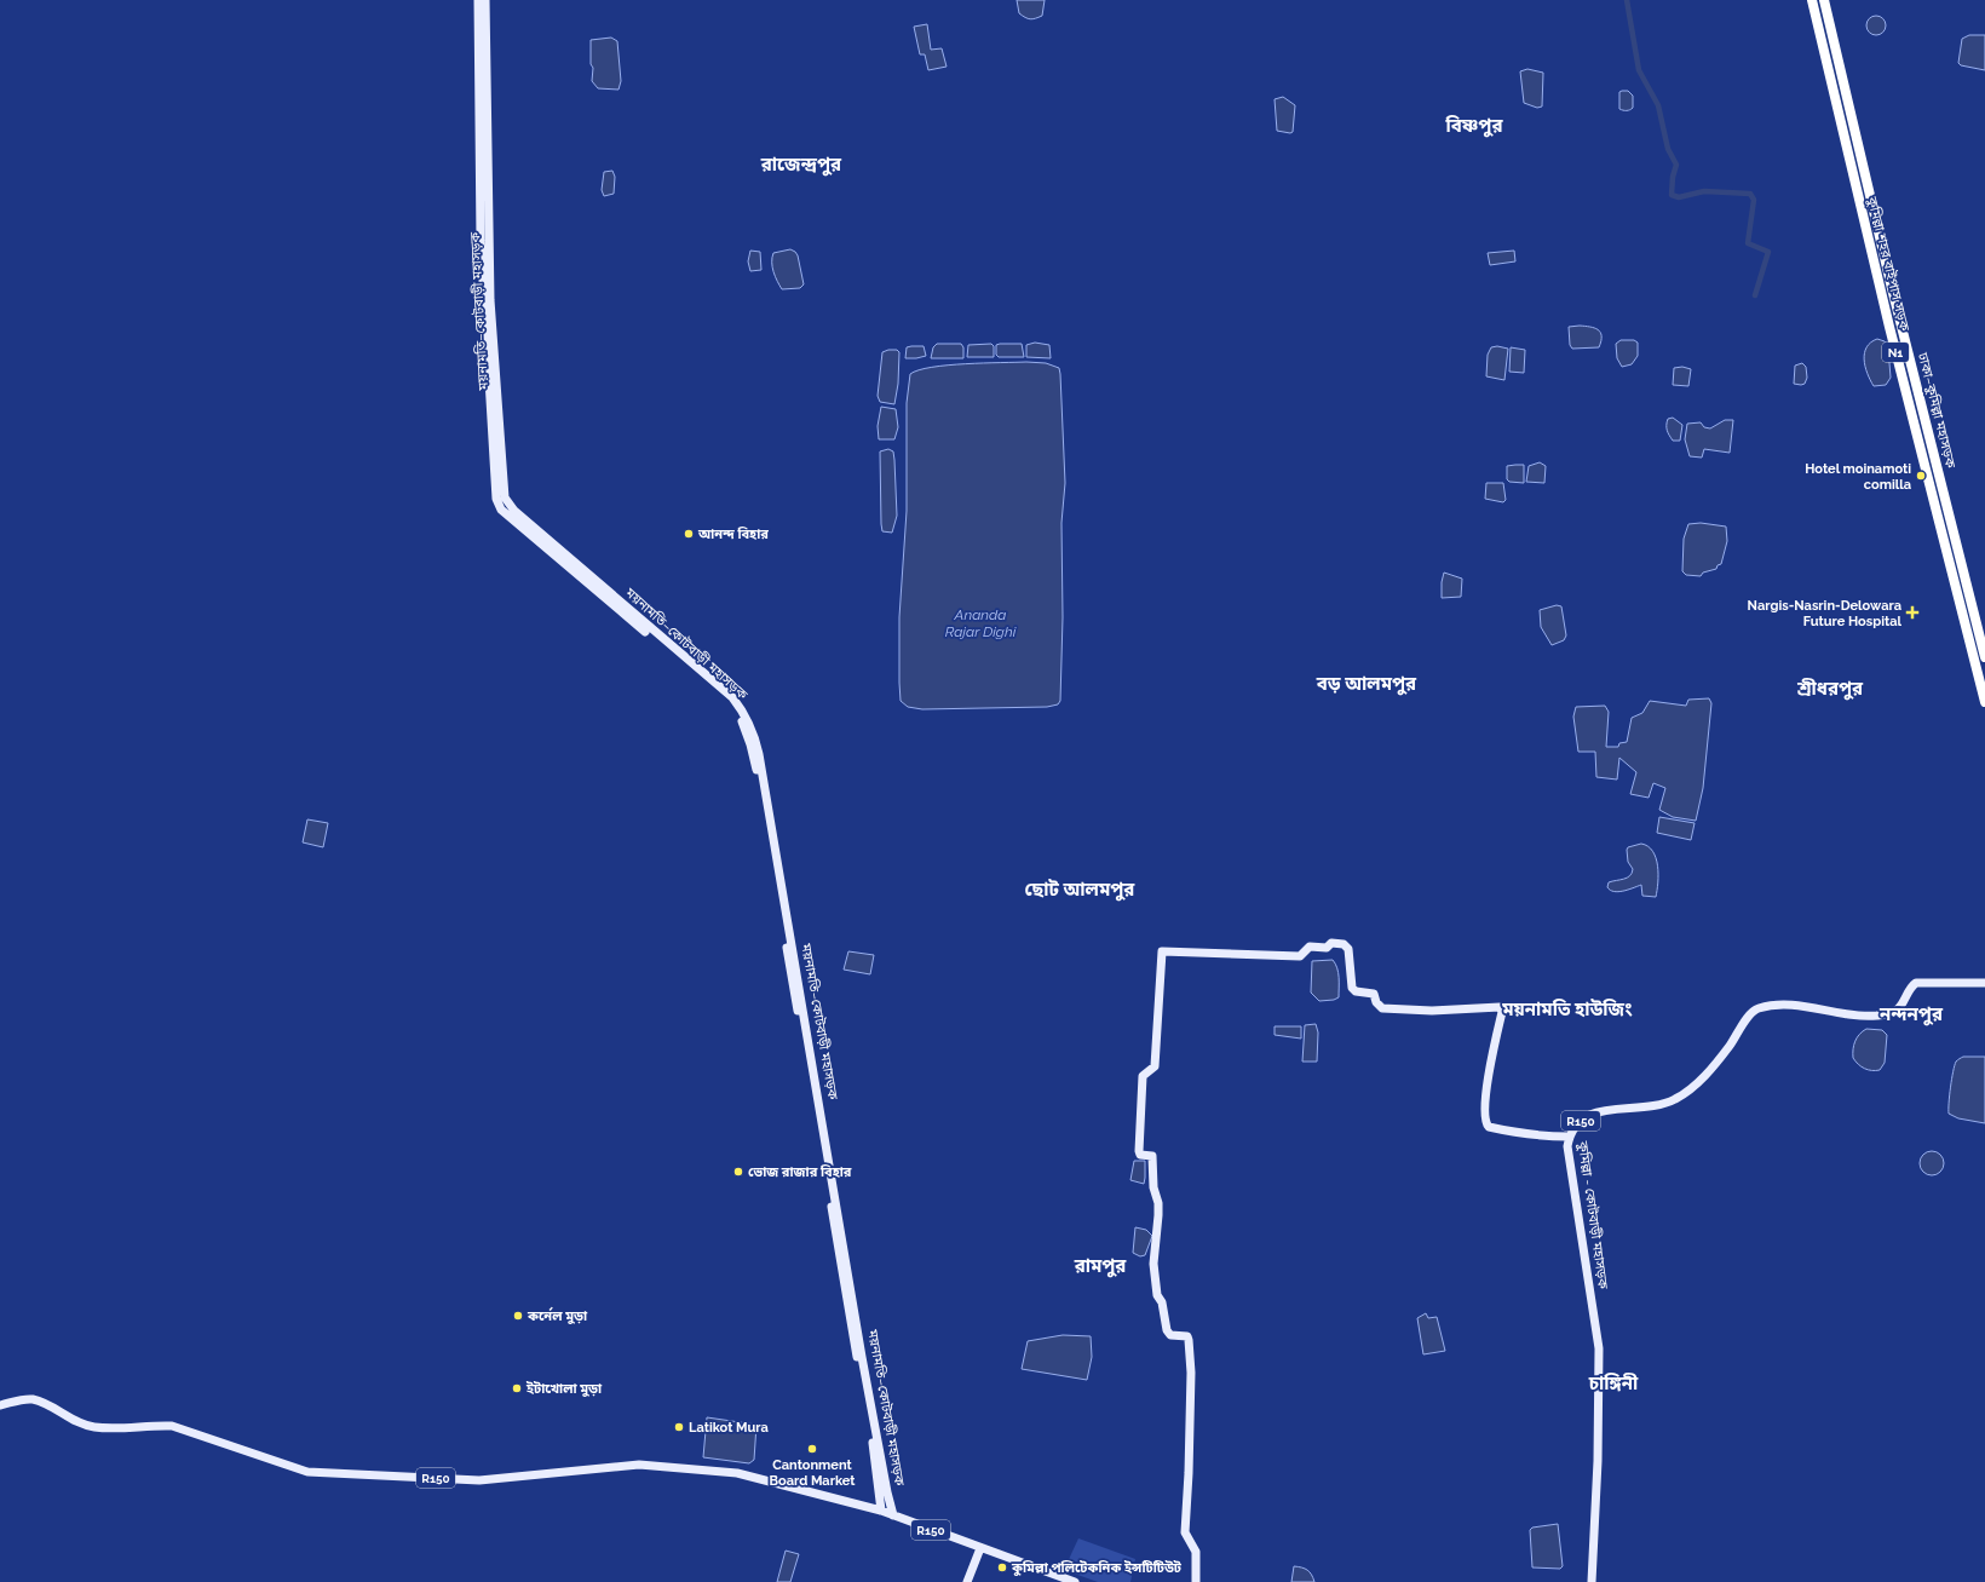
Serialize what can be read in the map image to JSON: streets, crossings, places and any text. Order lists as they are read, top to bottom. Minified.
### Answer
{"streets":{"highway":["কুমিল্লা শহর বাইপাস সড়ক","N1","ঢাকা–কুমিল্লা মহাসড়ক"],"main road":["ময়নামতি–কোটবাড়ী মহাসড়ক","R150","কুমিল্লা - কোটবাড়ী মহাসড়ক"]},"crossings":[["ময়নামতি–কোটবাড়ী মহাসড়ক","R150"]],"districts":["বিষ্ণপুর","রাজেন্দ্রপুর","বড় আলমপুর","শ্রীধরপুর","ছোট আলমপুর","ময়নামতি হাউজিং","নন্দনপুর","রামপুর","চাঙ্গিনী"],"water":["Ananda Rajar Dighi"],"places":{"other":["Hotel moinamoti comilla","আনন্দ বিহার","ভোজ রাজার বিহার","কর্নেল মুড়া","ইটাখোলা মুড়া","Latikot Mura","Cantonment Board Market","কুমিল্লা পলিটেকনিক ইন্সটিটিউট"],"health":["Nargis-Nasrin-Delowara Future Hospital"]}}
